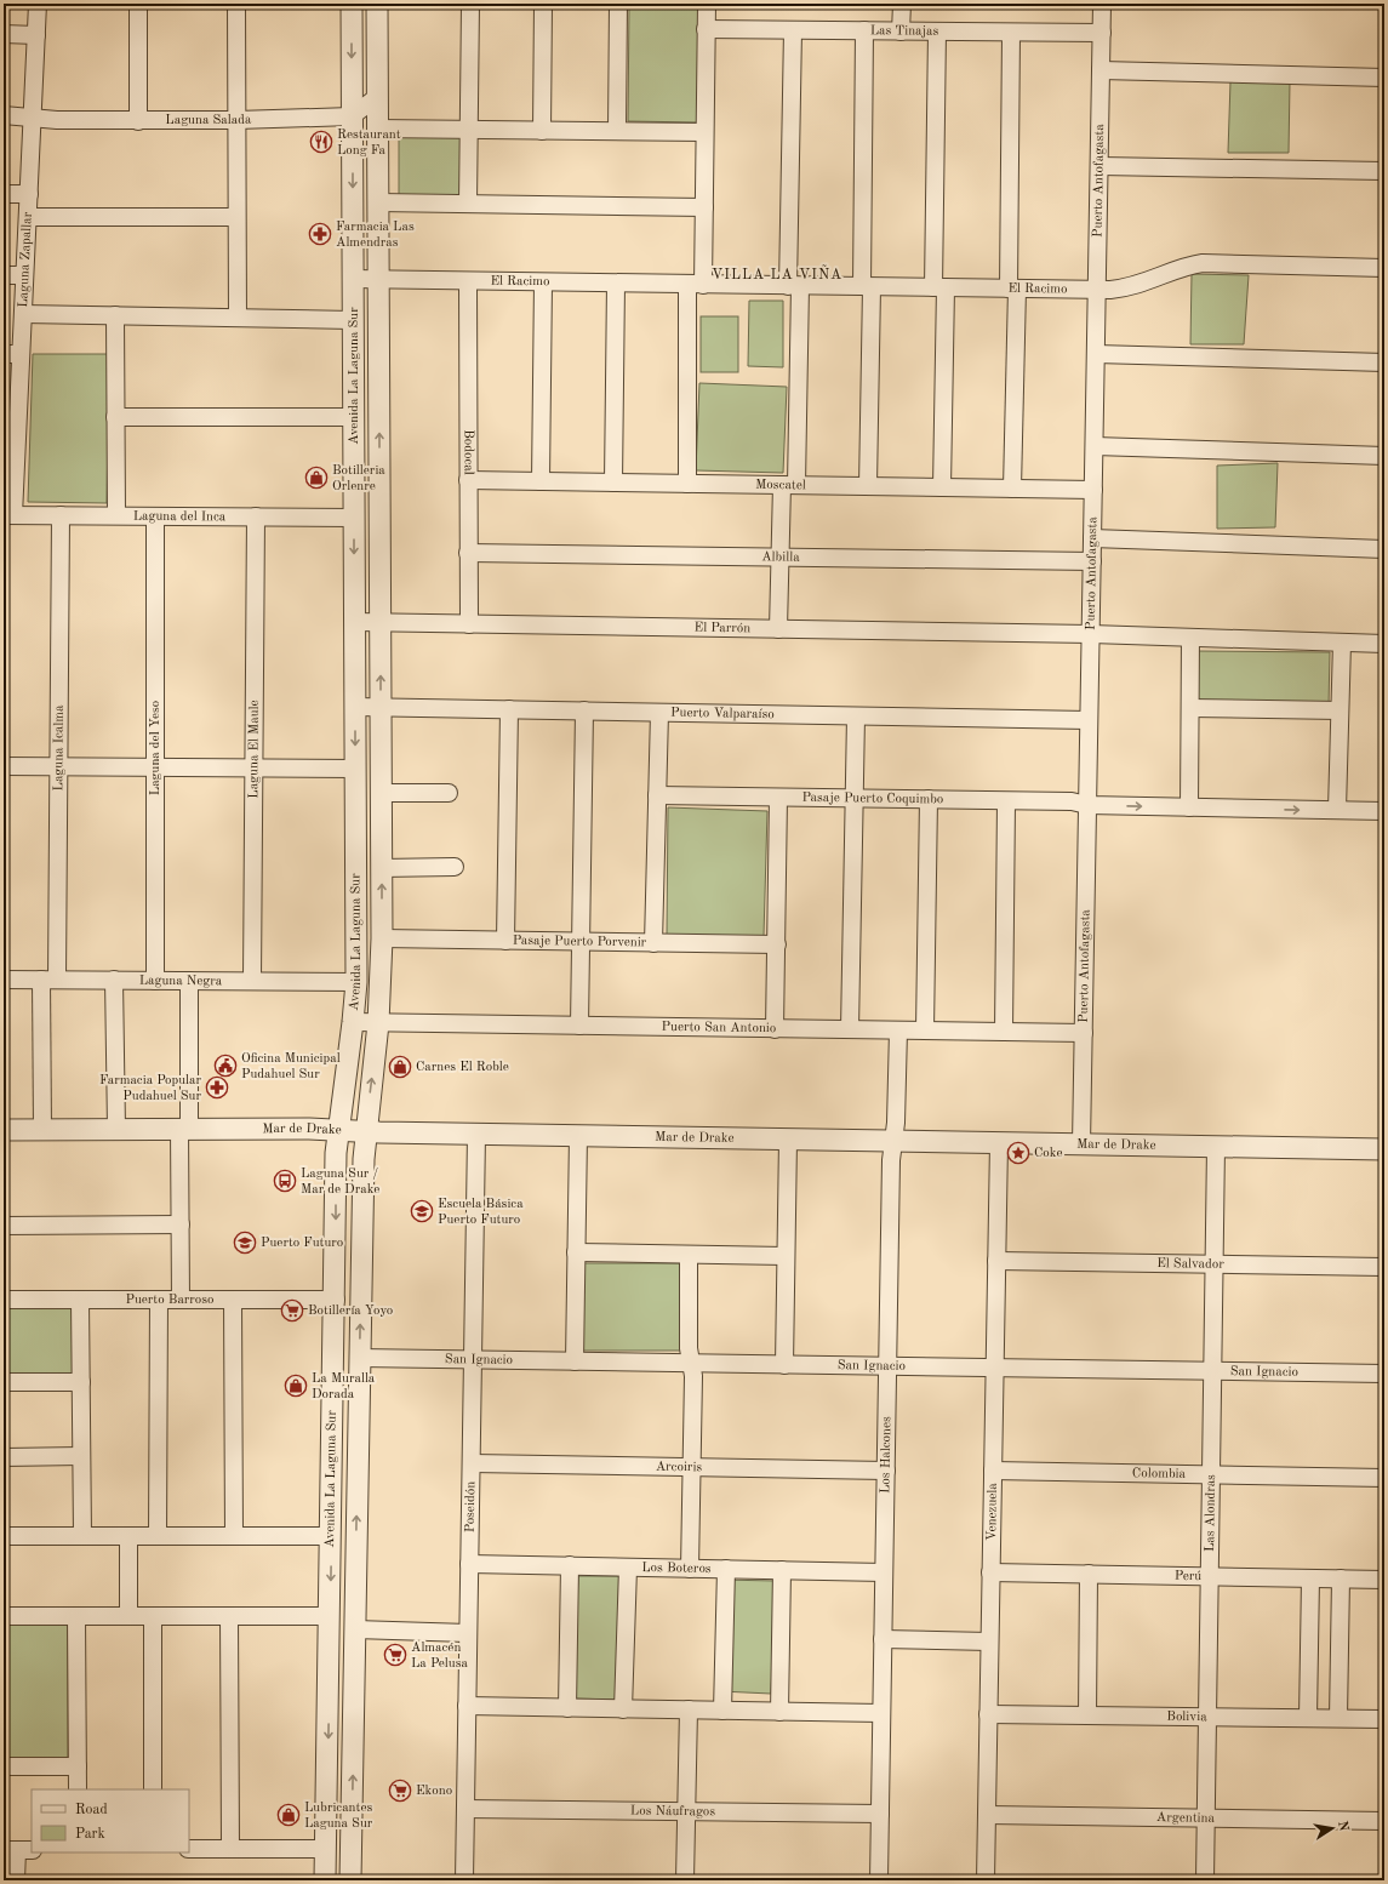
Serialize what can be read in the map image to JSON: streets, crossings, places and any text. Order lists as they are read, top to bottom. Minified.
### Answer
{"streets":{"street":["Las Tinajas","Laguna Salada","Puerto Antofagasta","Laguna Zapallar","El Racimo","Avenida La Laguna Sur","Bodocal","Moscatel","Laguna del Inca","Albilla","El Parrón","Puerto Valparaíso","Laguna Icalma","Laguna del Yeso","Laguna El Maule","Pasaje Puerto Coquimbo","Pasaje Puerto Porvenir","Laguna Negra","Puerto San Antonio","Mar de Drake","El Salvador","Puerto Barroso","San Ignacio","Los Halcones","Arcoiris","Colombia","Poseidón","Venezuela","Las Alondras","Los Boteros","Perú","Bolivia","Los Náufragos","Argentina"]},"crossings":[["Las Tinajas","Puerto Antofagasta"],["Laguna Salada","Laguna Zapallar"],["Laguna Salada","Avenida La Laguna Sur"],["Puerto Antofagasta","El Racimo"],["Puerto Antofagasta","Moscatel"],["Puerto Antofagasta","Albilla"],["Puerto Antofagasta","El Parrón"],["Puerto Antofagasta","Puerto Valparaíso"],["Puerto Antofagasta","Pasaje Puerto Coquimbo"],["Puerto Antofagasta","Puerto San Antonio"],["Puerto Antofagasta","Mar de Drake"],["Laguna Zapallar","Laguna del Inca"],["El Racimo","Avenida La Laguna Sur"],["El Racimo","Bodocal"],["Avenida La Laguna Sur","Laguna del Inca"],["Avenida La Laguna Sur","El Parrón"],["Avenida La Laguna Sur","Puerto Valparaíso"],["Avenida La Laguna Sur","Pasaje Puerto Porvenir"],["Avenida La Laguna Sur","Laguna Negra"],["Avenida La Laguna Sur","Puerto San Antonio"],["Avenida La Laguna Sur","Mar de Drake"],["Avenida La Laguna Sur","Puerto Barroso"],["Avenida La Laguna Sur","San Ignacio"],["Bodocal","Moscatel"],["Bodocal","Albilla"],["Bodocal","El Parrón"],["Laguna del Inca","Laguna Icalma"],["Laguna del Inca","Laguna del Yeso"],["Laguna del Inca","Laguna El Maule"],["Laguna Icalma","Laguna Negra"],["Laguna Icalma","Mar de Drake"],["Laguna del Yeso","Laguna Negra"],["Laguna El Maule","Laguna Negra"],["Puerto San Antonio","Los Halcones"],["Mar de Drake","Los Halcones"],["Mar de Drake","Poseidón"],["Mar de Drake","Venezuela"],["Mar de Drake","Las Alondras"],["El Salvador","Venezuela"],["El Salvador","Las Alondras"],["San Ignacio","Los Halcones"],["San Ignacio","Poseidón"],["San Ignacio","Venezuela"],["San Ignacio","Las Alondras"],["Los Halcones","Arcoiris"],["Los Halcones","Los Boteros"],["Los Halcones","Los Náufragos"],["Arcoiris","Poseidón"],["Colombia","Venezuela"],["Colombia","Las Alondras"],["Poseidón","Los Boteros"],["Poseidón","Los Náufragos"],["Venezuela","Perú"],["Venezuela","Bolivia"],["Venezuela","Argentina"],["Las Alondras","Perú"],["Las Alondras","Bolivia"],["Las Alondras","Argentina"]],"districts":["VILLA LA VIÑA"],"places":{"restaurant":["Restaurant Long Fa"],"pharmacy":["Farmacia Las Almendras","Farmacia Popular Pudahuel Sur"],"shop":["Botilleria Orlenre","Carnes El Roble","La Muralla Dorada","Lubricantes Laguna Sur"],"public building":["Oficina Municipal Pudahuel Sur"],"place":["Coke"],"bus stop":["Laguna Sur / Mar de Drake"],"school or university":["Escuela Básica Puerto Futuro","Puerto Futuro"],"supermarket":["Botillería Yoyo","Almacén La Pelusa","Ekono"]},"legend":["Road","Park"],"north":"right"}
